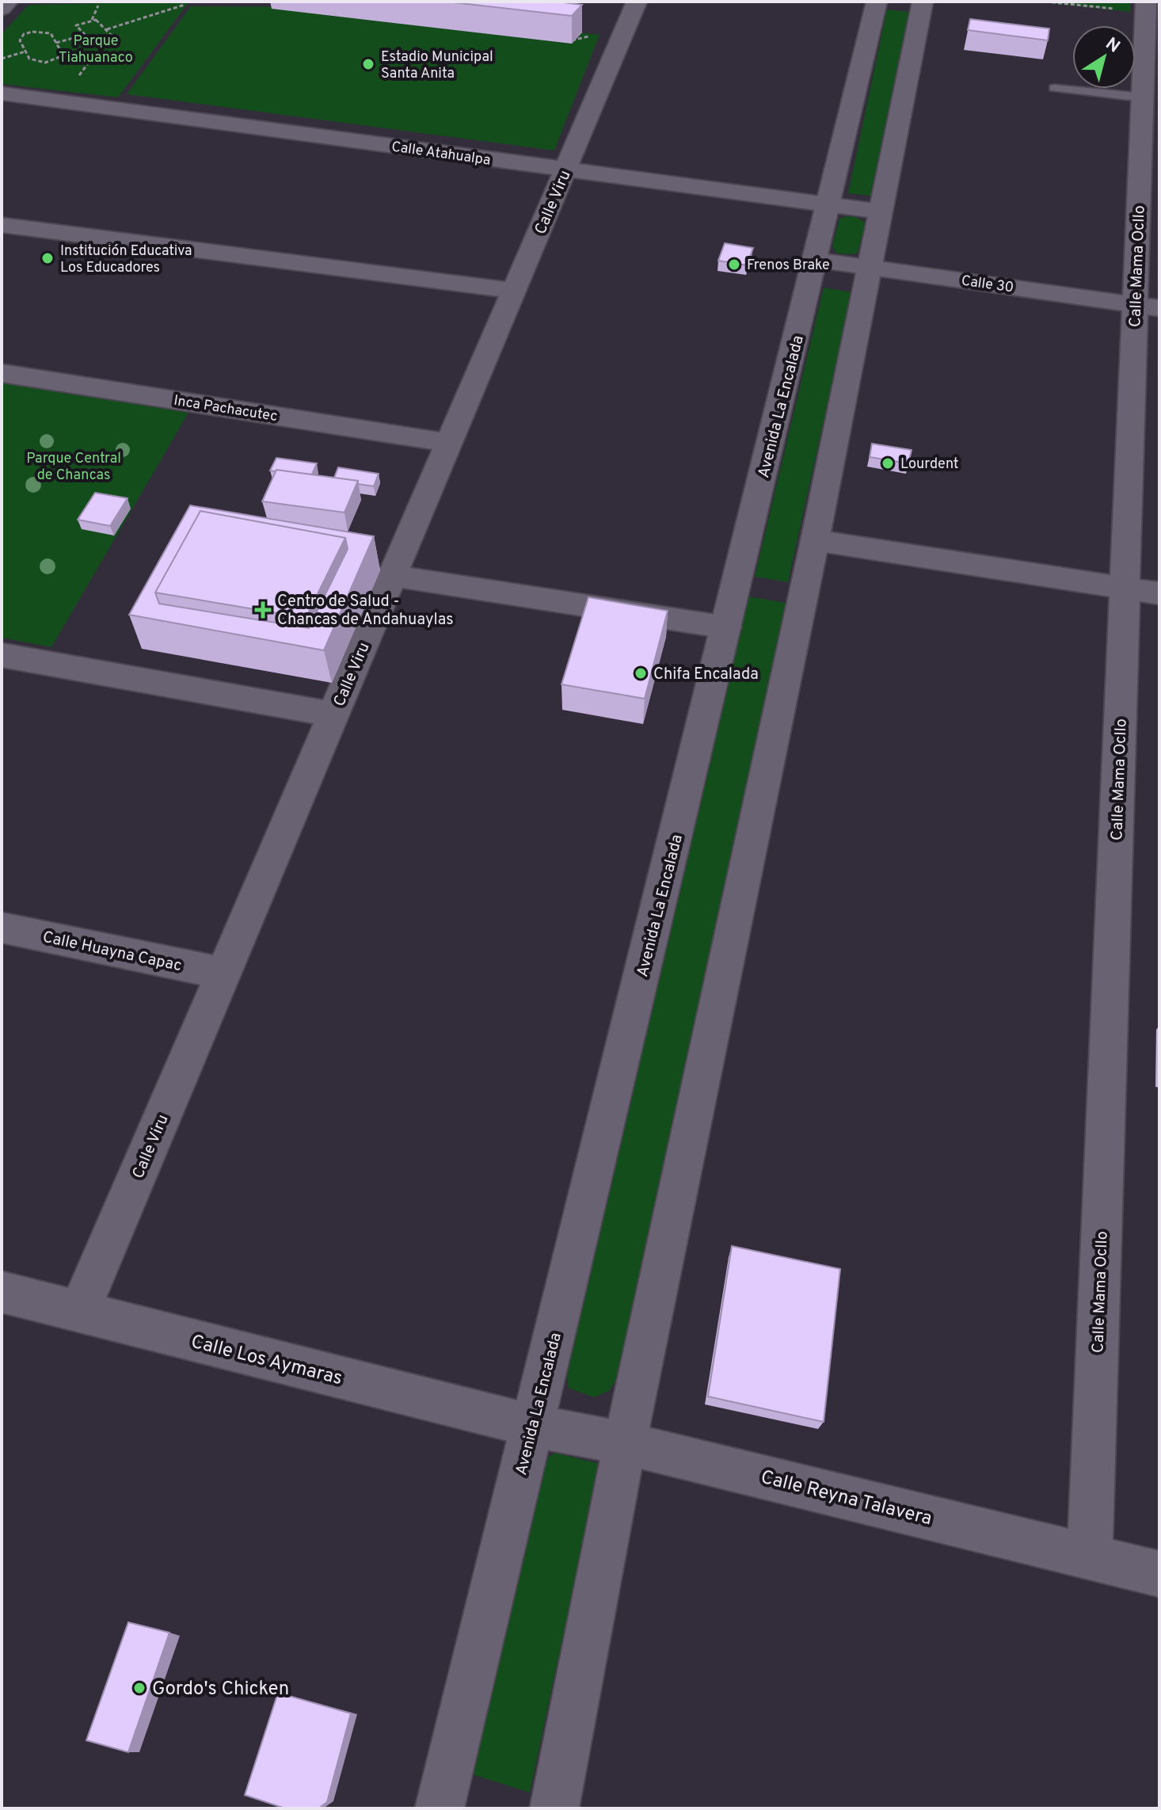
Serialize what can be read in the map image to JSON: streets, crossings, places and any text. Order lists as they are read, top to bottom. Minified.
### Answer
{"streets":{"street":["Calle Atahualpa","Calle Viru","Calle Mama Ocllo","Calle 30","Avenida La Encalada","Inca Pachacutec","Calle Huayna Capac","Calle Los Aymaras","Calle Reyna Talavera"]},"crossings":[["Calle Atahualpa","Calle Viru"],["Calle Atahualpa","Avenida La Encalada"],["Calle Viru","Inca Pachacutec"],["Calle Viru","Calle Huayna Capac"],["Calle Viru","Calle Los Aymaras"],["Calle Mama Ocllo","Calle 30"],["Calle Mama Ocllo","Calle Reyna Talavera"],["Calle 30","Avenida La Encalada"],["Avenida La Encalada","Calle Los Aymaras"],["Avenida La Encalada","Calle Reyna Talavera"],["Calle Los Aymaras","Calle Reyna Talavera"]],"parks":["Parque Tiahuanaco","Parque Central de Chancas"],"places":{"other":["Estadio Municipal Santa Anita","Institución Educativa Los Educadores","Frenos Brake","Lourdent","Chifa Encalada","Gordo's Chicken"],"health":["Centro de Salud - Chancas de Andahuaylas"]},"north":"top right"}
